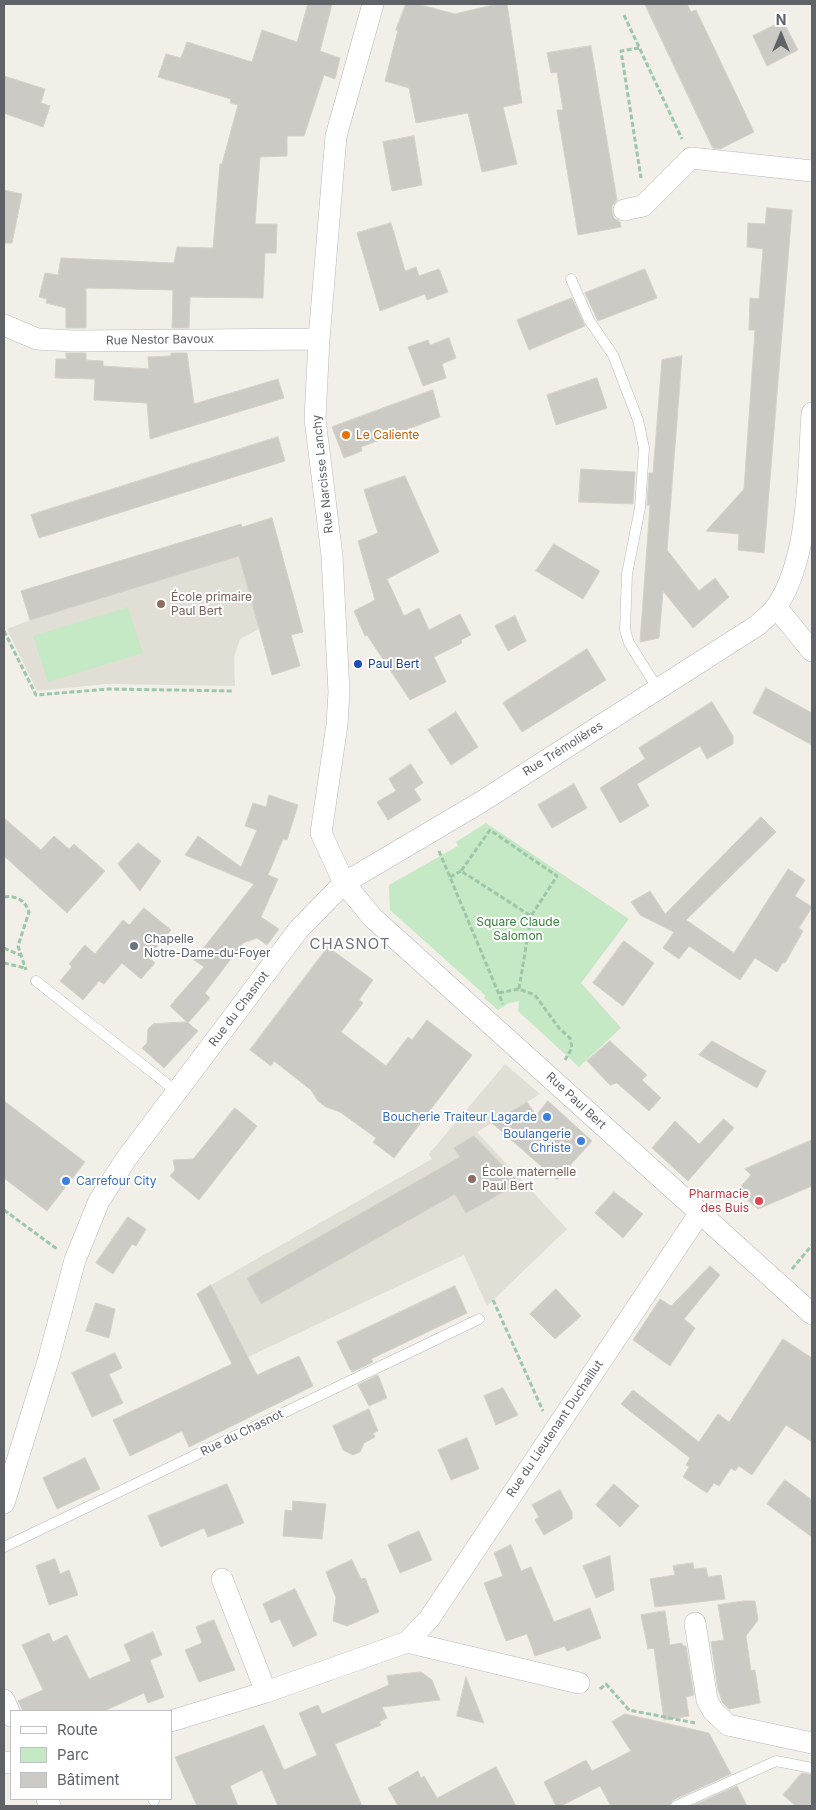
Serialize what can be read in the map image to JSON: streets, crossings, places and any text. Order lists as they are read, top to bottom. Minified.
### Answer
{"streets":{"street":["Rue Nestor Bavoux","Rue Narcisse Lanchy","Rue Trémolières","Rue du Chasnot","Rue Paul Bert","Rue du Lieutenant Duchaillut"]},"crossings":[["Rue Nestor Bavoux","Rue Narcisse Lanchy"],["Rue Narcisse Lanchy","Rue Trémolières"],["Rue Narcisse Lanchy","Rue du Chasnot"],["Rue Narcisse Lanchy","Rue Paul Bert"],["Rue Trémolières","Rue du Chasnot"],["Rue Trémolières","Rue Paul Bert"],["Rue du Chasnot","Rue Paul Bert"],["Rue Paul Bert","Rue du Lieutenant Duchaillut"]],"districts":["CHASNOT"],"parks":["Square Claude Salomon"],"places":["Le Caliente","École primaire Paul Bert","Paul Bert","Chapelle Notre-Dame-du-Foyer","Boucherie Traiteur Lagarde","Boulangerie Christe","École maternelle Paul Bert","Carrefour City","Pharmacie des Buis"],"legend":["Route","Parc","Bâtiment"],"north":"top"}
